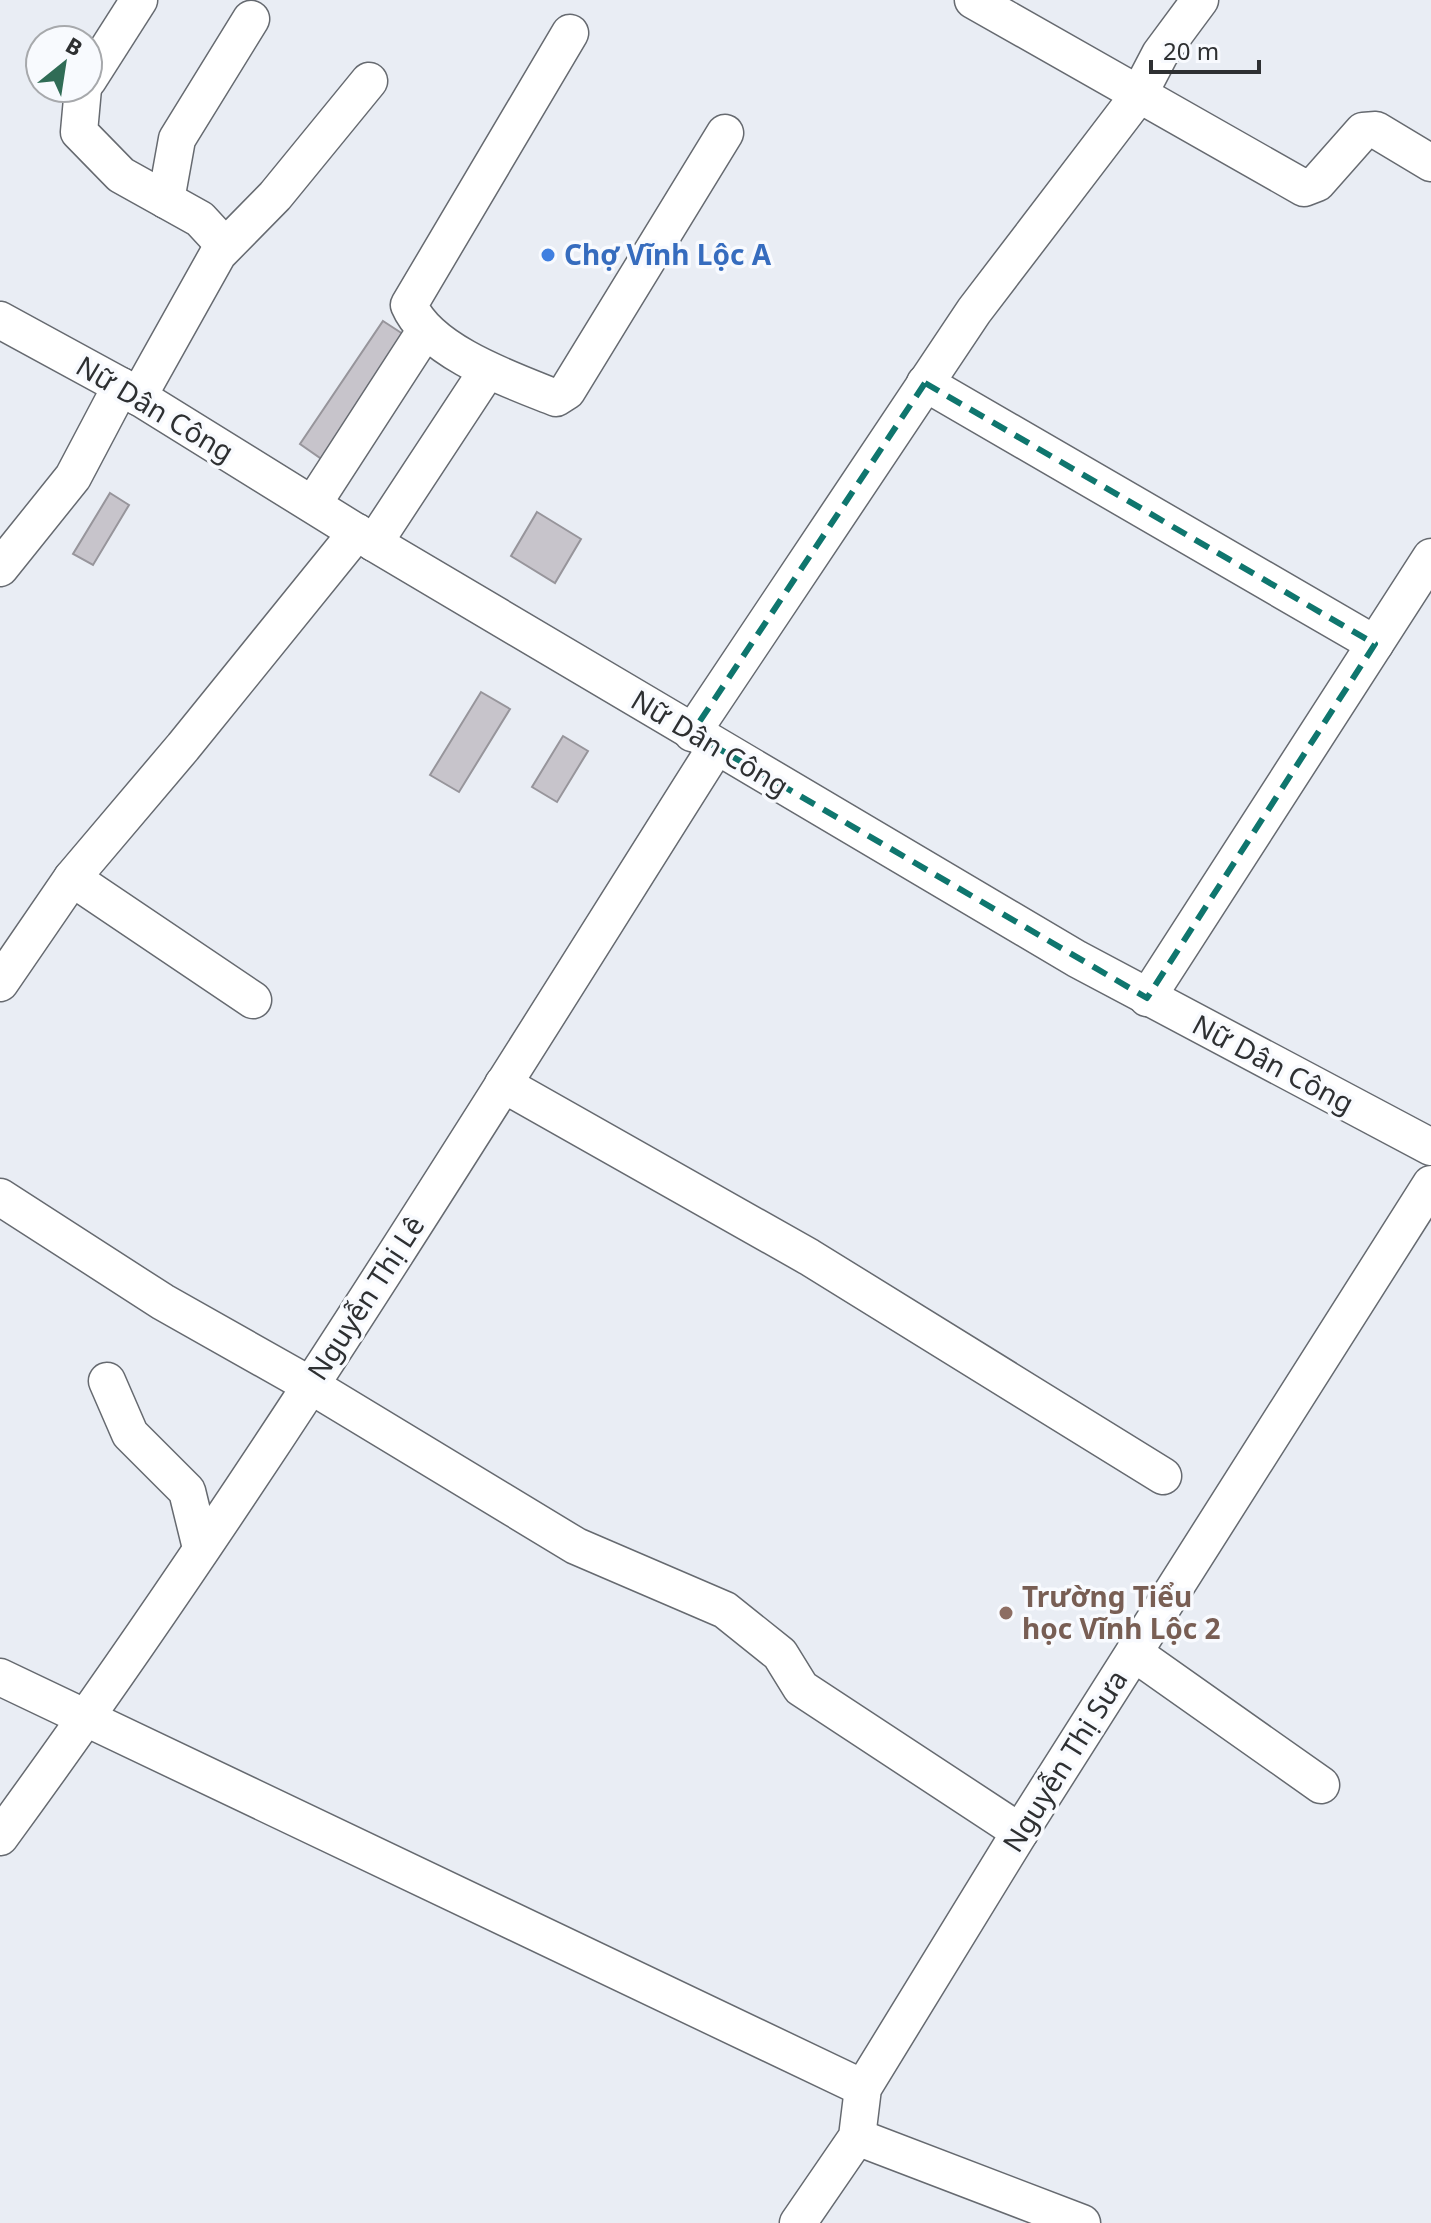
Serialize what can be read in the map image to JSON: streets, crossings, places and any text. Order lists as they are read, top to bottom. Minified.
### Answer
{"streets":{"street":["Nữ Dân Công","Nguyễn Thị Lê","Nguyễn Thị Sưa"]},"crossings":[["Nữ Dân Công","Nguyễn Thị Lê"]],"places":["Chợ Vĩnh Lộc A","Trường Tiểu học Vĩnh Lộc 2"],"scale_bar":"20 m","north":"top right"}
